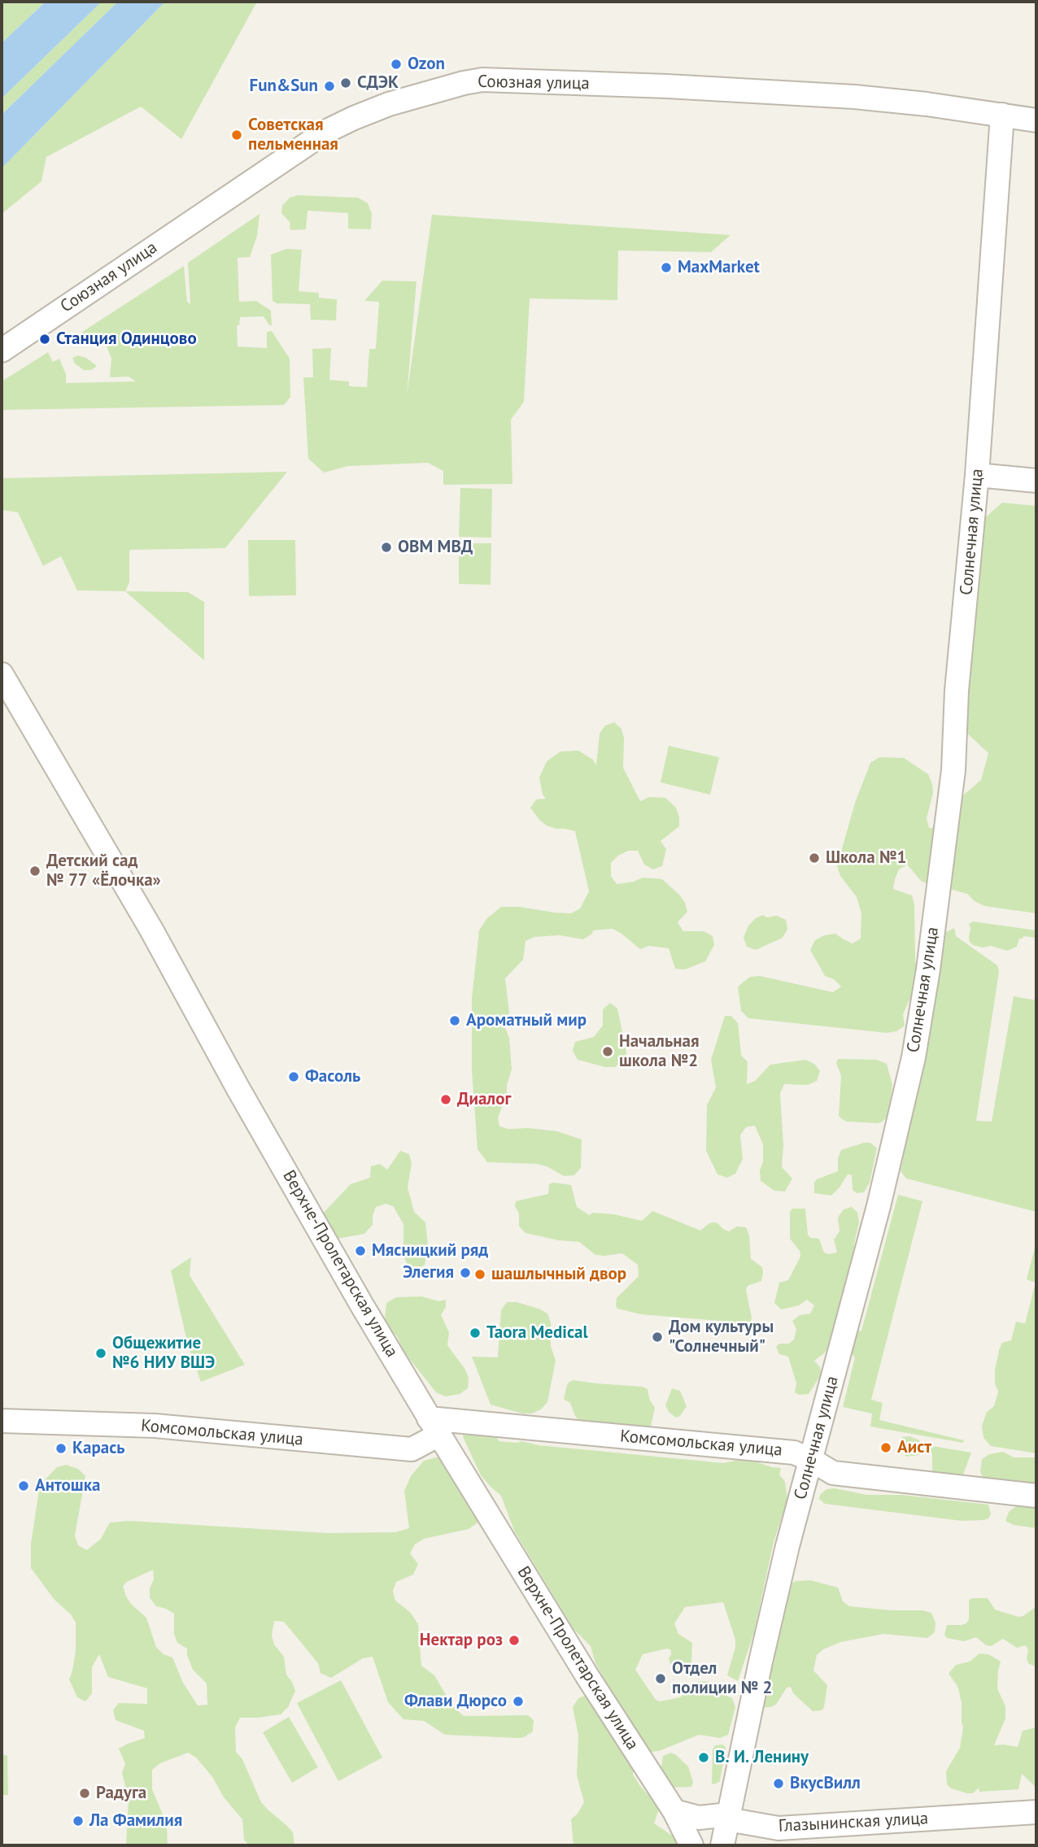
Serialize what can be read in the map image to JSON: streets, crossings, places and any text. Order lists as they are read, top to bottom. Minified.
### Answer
{"streets":{"street":["Союзная улица","Солнечная улица","Верхне-Пролетарская улица","Комсомольская улица","Глазынинская улица"]},"crossings":[["Союзная улица","Солнечная улица"],["Солнечная улица","Комсомольская улица"],["Солнечная улица","Глазынинская улица"],["Верхне-Пролетарская улица","Комсомольская улица"],["Верхне-Пролетарская улица","Глазынинская улица"]],"places":["Ozon","СДЭК","Fun&Sun","Советская пельменная","MaxMarket","Станция Одинцово","ОВМ МВД","Школа №1","Детский сад № 77 «Ёлочка»","Ароматный мир","Начальная школа №2","Фасоль","Диалог","Мясницкий ряд","Элегия","шашлычный двор","Taora Medical","Дом культуры \"Солнечный\"","Общежитие №6 НИУ ВШЭ","Аист","Карась","Антошка","Нектар роз","Отдел полиции № 2","Флави Дюрсо","В. И. Ленину","ВкусВилл","Радуга","Ла Фамилия"]}
